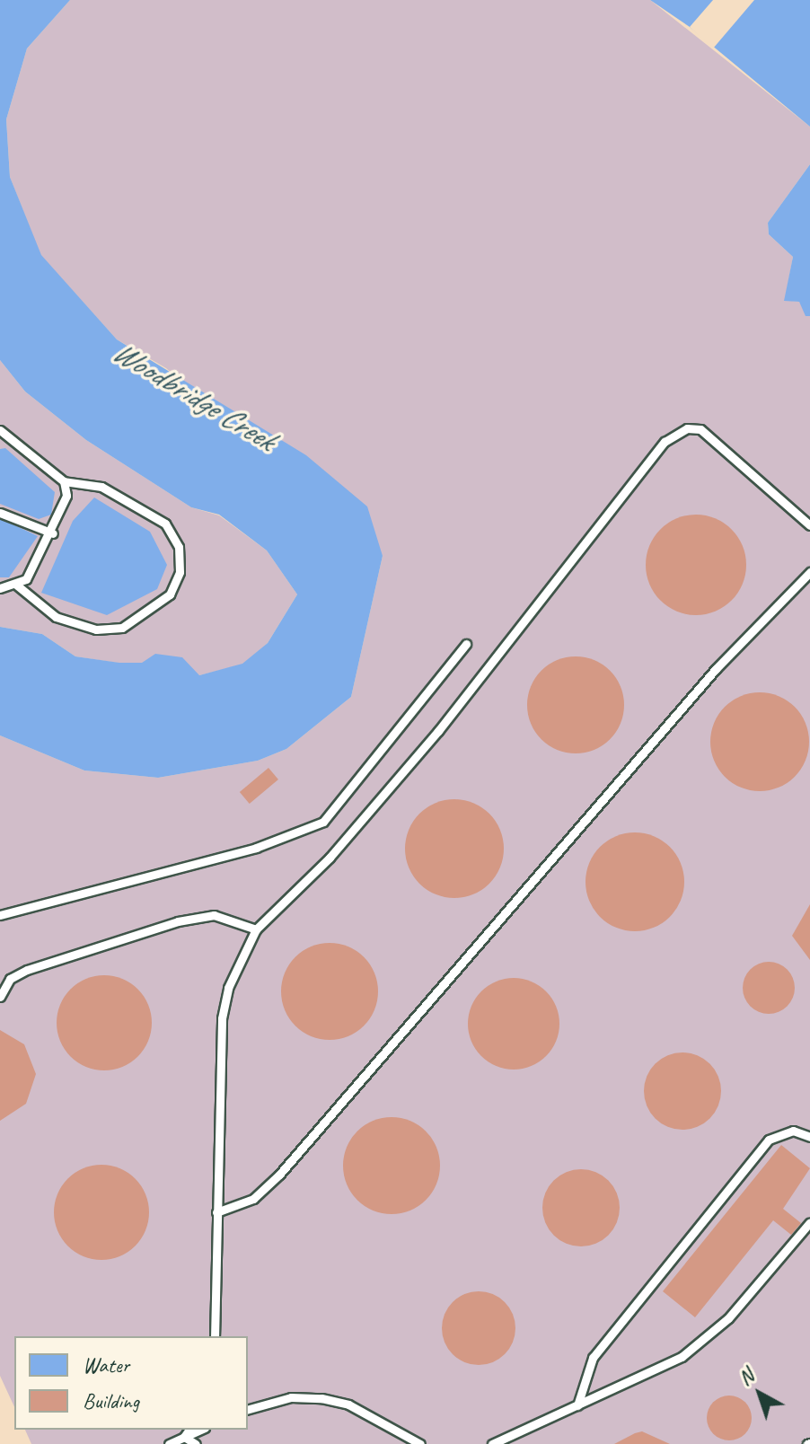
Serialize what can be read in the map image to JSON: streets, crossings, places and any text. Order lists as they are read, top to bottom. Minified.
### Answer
{"water":["Woodbridge Creek"],"legend":["Water","Building"],"north":"top left"}
